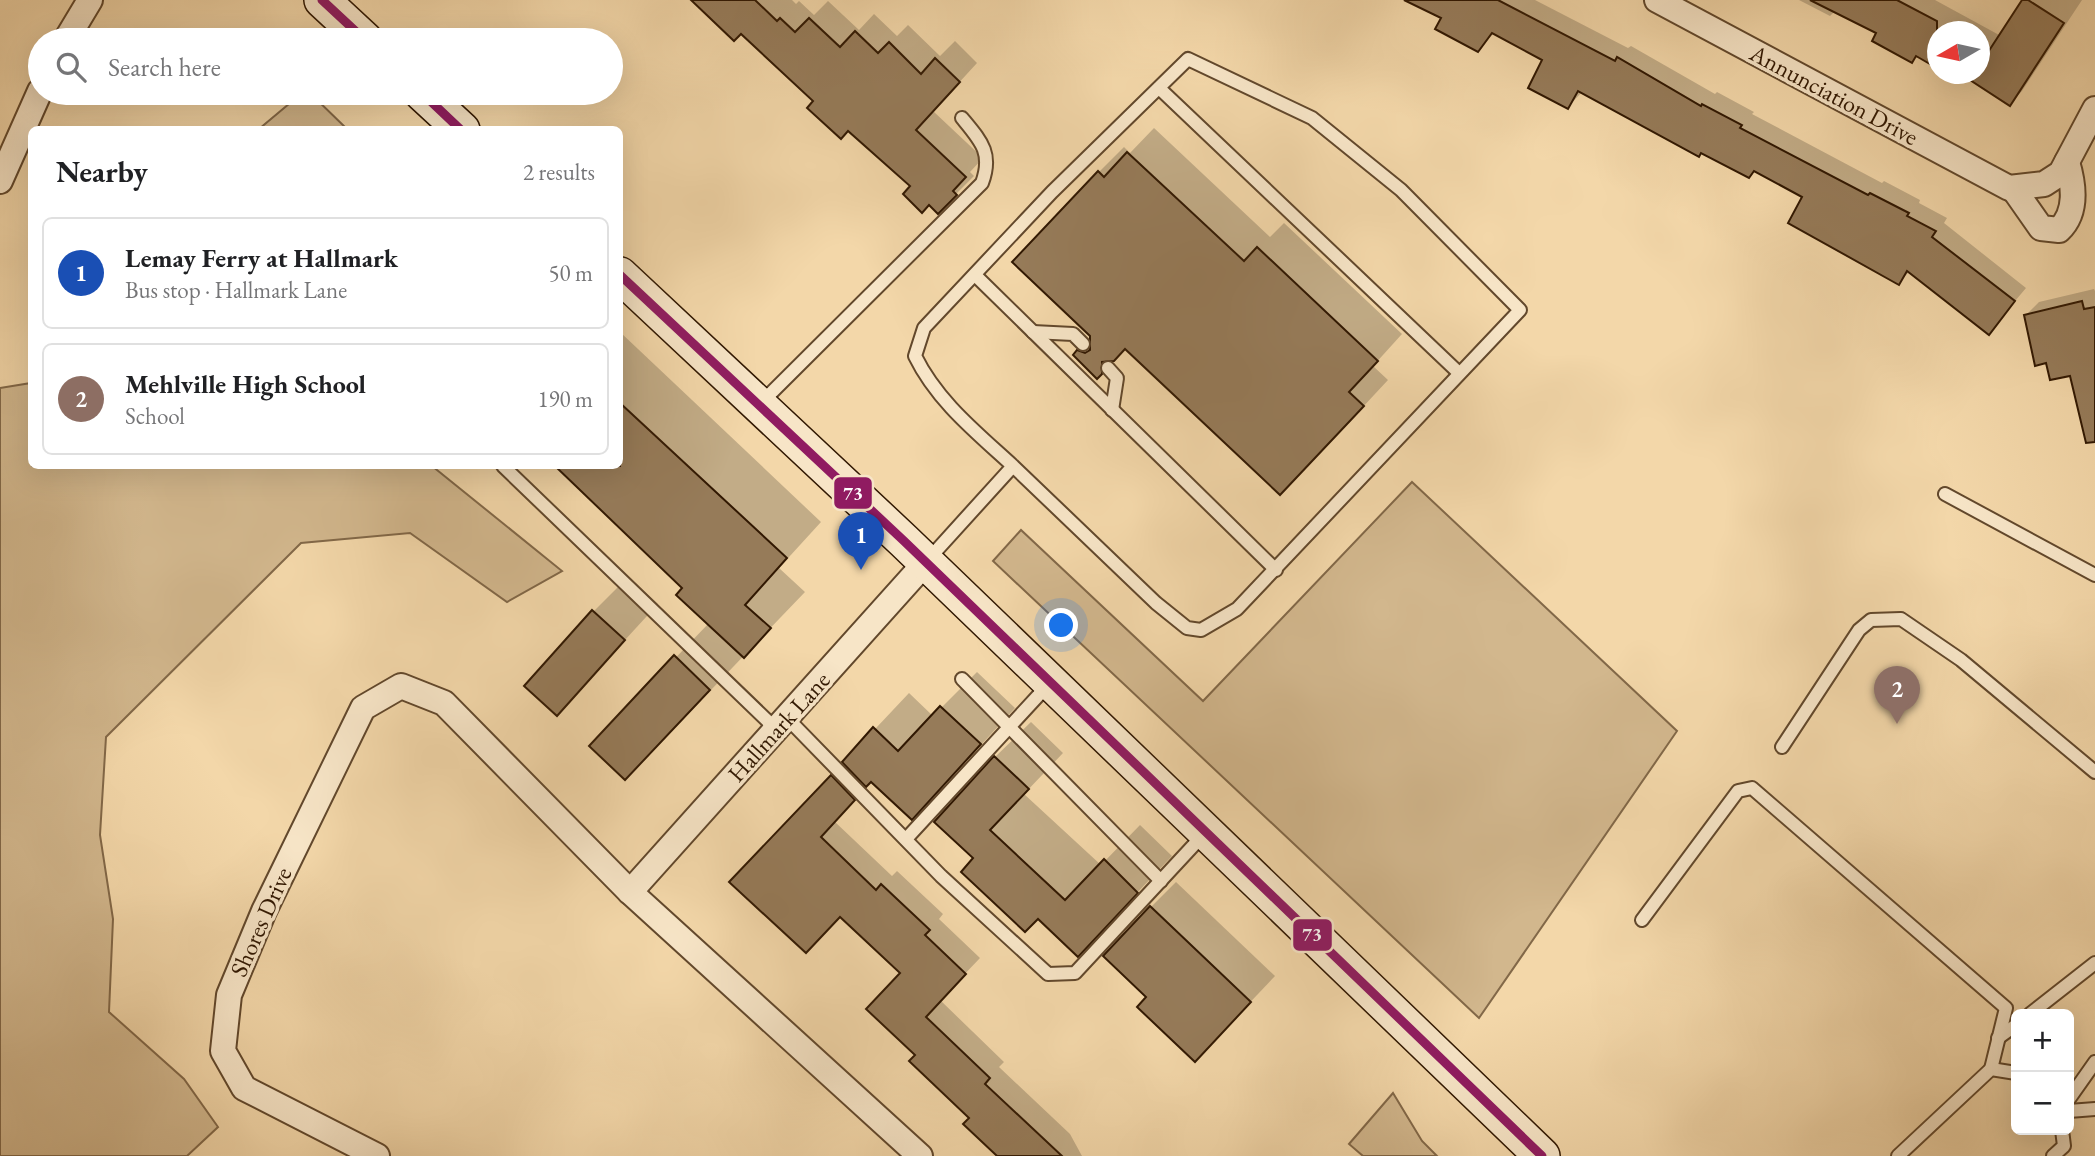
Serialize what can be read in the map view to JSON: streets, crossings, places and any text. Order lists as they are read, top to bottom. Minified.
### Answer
{"streets":{"street":["Annunciation Drive","Hallmark Lane","Shores Drive"]},"crossings":[["Hallmark Lane","Shores Drive"]],"lines":["transit line 73"],"north":"left","page":{"search":"Search here","heading":["Nearby","2 results"],"list":[{"mark":"1","name":"Lemay Ferry at Hallmark","note":"Bus stop · Hallmark Lane","value":"50 m"},{"mark":"2","name":"Mehlville High School","note":"School","value":"190 m"}],"pins":["1","2"],"map_buttons":["+","−"]}}
